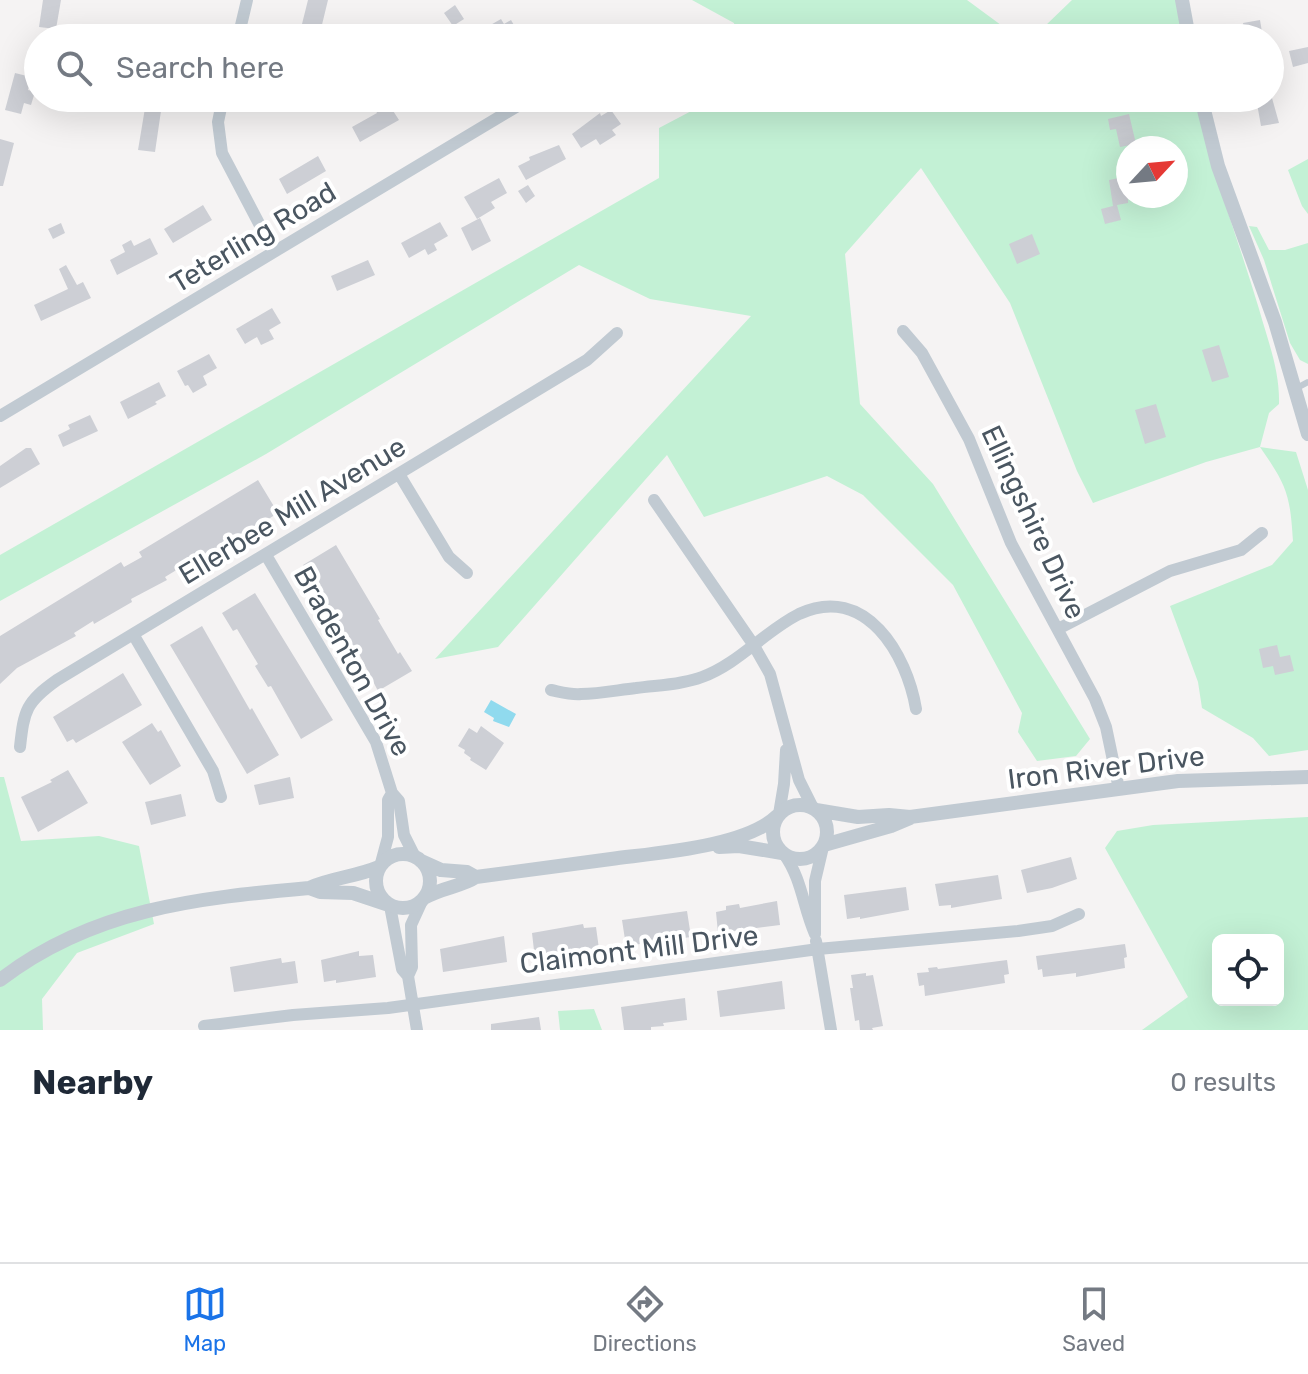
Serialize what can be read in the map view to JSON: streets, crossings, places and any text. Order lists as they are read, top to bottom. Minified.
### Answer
{"streets":{"street":["Teterling Road","Ellerbee Mill Avenue","Ellingshire Drive","Bradenton Drive","Iron River Drive","Claimont Mill Drive"]},"crossings":[["Ellerbee Mill Avenue","Bradenton Drive"],["Ellingshire Drive","Iron River Drive"]],"north":"top right","page":{"search":"Search here","heading":["Nearby","0 results"],"nav":["Map","Directions","Saved"]}}
